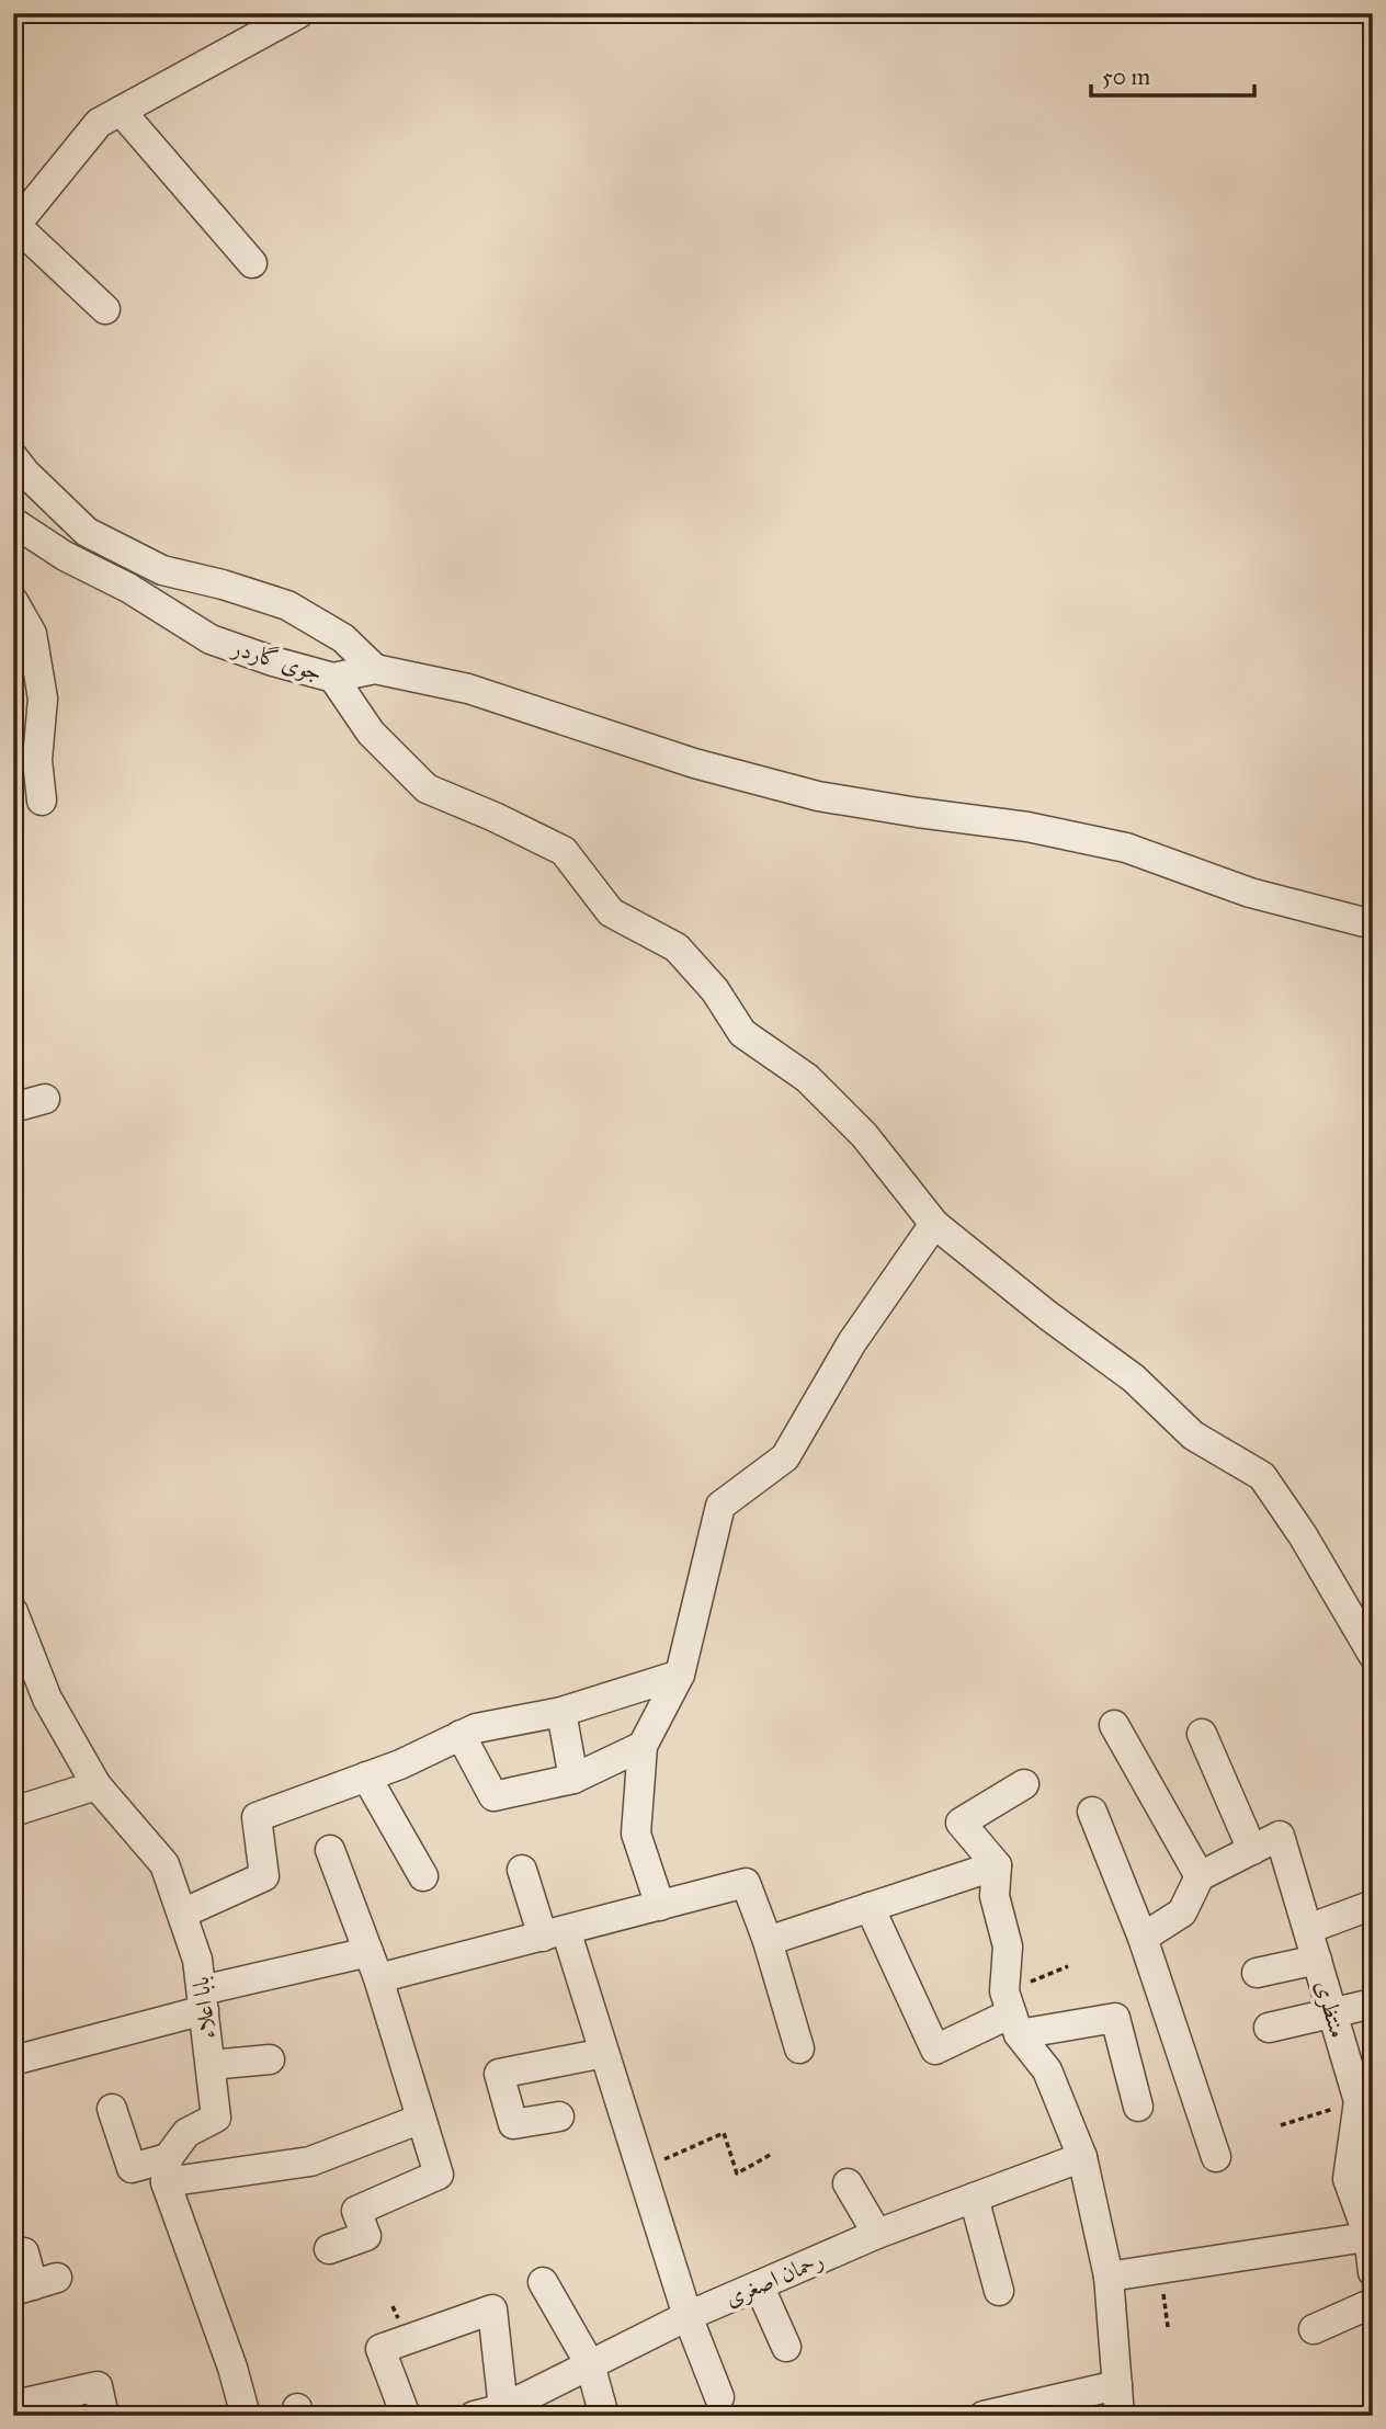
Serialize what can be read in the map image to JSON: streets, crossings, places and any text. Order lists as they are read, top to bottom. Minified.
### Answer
{"streets":{"street":["جوی گاردر","بابا اعلاء","منتظری","رحمان اصغری"]},"scale_bar":"50 m"}
